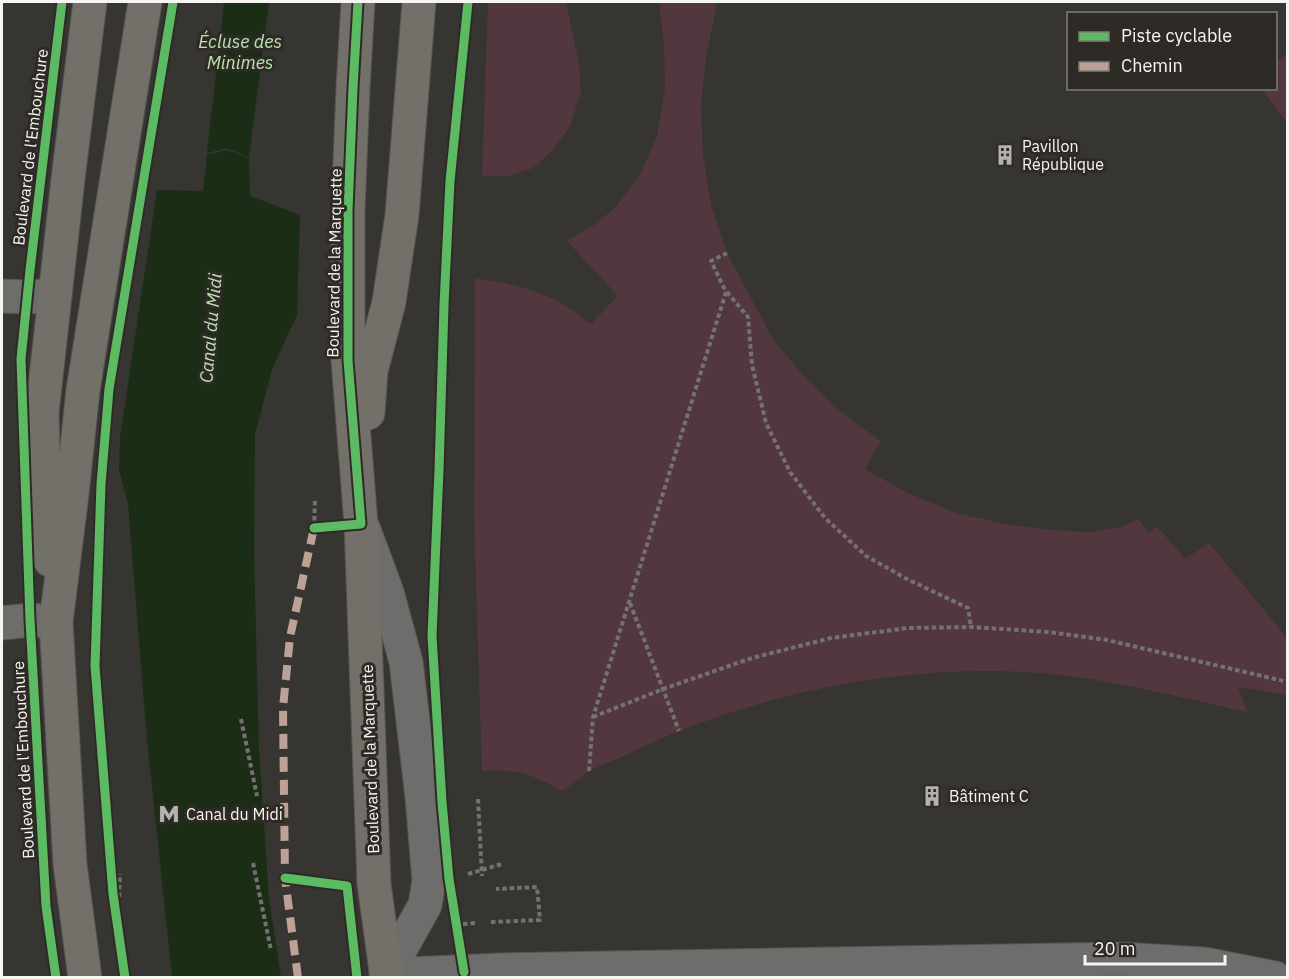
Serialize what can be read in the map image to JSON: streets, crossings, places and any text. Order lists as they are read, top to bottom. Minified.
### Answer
{"streets":{"main road":["Boulevard de la Marquette"],"cycle path":["Boulevard de l'Embouchure"]},"water":["Écluse des Minimes","Canal du Midi"],"places":{"building":["Pavillon République","Bâtiment C"],"metro station":["Canal du Midi"]},"legend":["Piste cyclable","Chemin"],"scale_bar":"20 m"}
